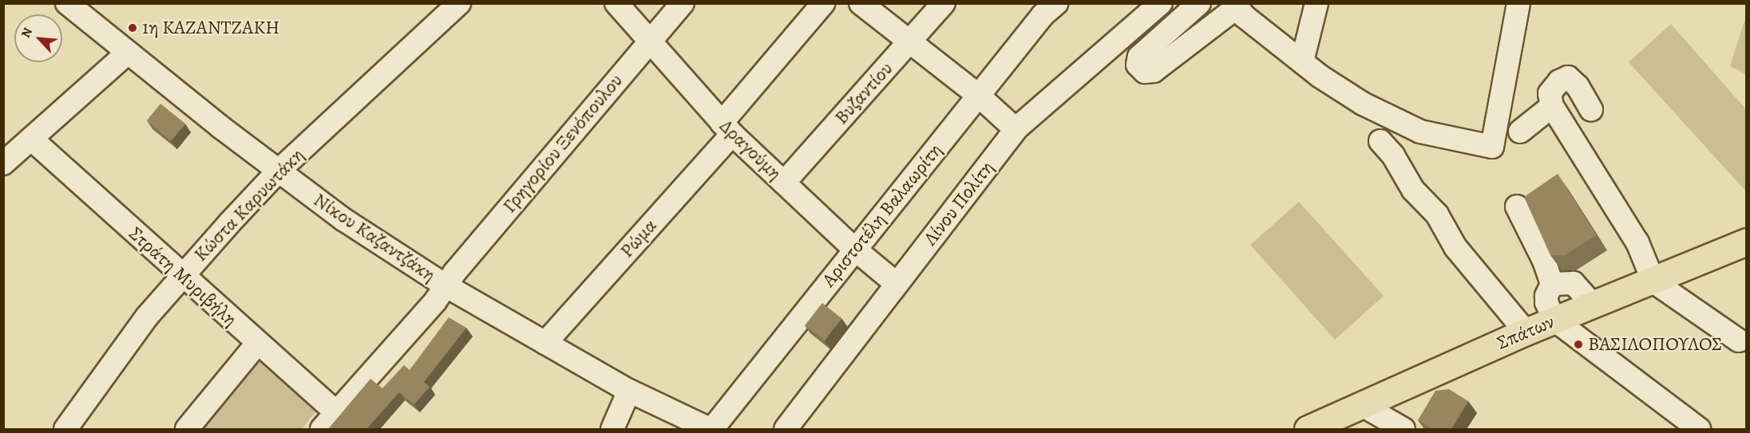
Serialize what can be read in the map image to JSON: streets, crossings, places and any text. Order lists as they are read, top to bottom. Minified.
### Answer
{"streets":{"main road":["Σπάτων"],"street":["Βυζαντίου","Γρηγορίου Ξενόπουλου","Δραγούμη","Λίνου Πολίτη","Κώστα Καρυωτάκη","Αριστοτέλη Βαλαωρίτη","Νίκου Καζαντζάκη","Ρώμα","Στράτη Μυριβήλη"]},"crossings":[["Βυζαντίου","Δραγούμη"],["Γρηγορίου Ξενόπουλου","Δραγούμη"],["Γρηγορίου Ξενόπουλου","Νίκου Καζαντζάκη"],["Γρηγορίου Ξενόπουλου","Στράτη Μυριβήλη"],["Δραγούμη","Λίνου Πολίτη"],["Δραγούμη","Αριστοτέλη Βαλαωρίτη"],["Δραγούμη","Ρώμα"],["Κώστα Καρυωτάκη","Νίκου Καζαντζάκη"],["Κώστα Καρυωτάκη","Στράτη Μυριβήλη"],["Αριστοτέλη Βαλαωρίτη","Νίκου Καζαντζάκη"],["Νίκου Καζαντζάκη","Ρώμα"]],"places":["1η ΚΑΖΑΝΤΖΑΚΗ","ΒΑΣΙΛΟΠΟΥΛΟΣ"],"north":"top left"}
